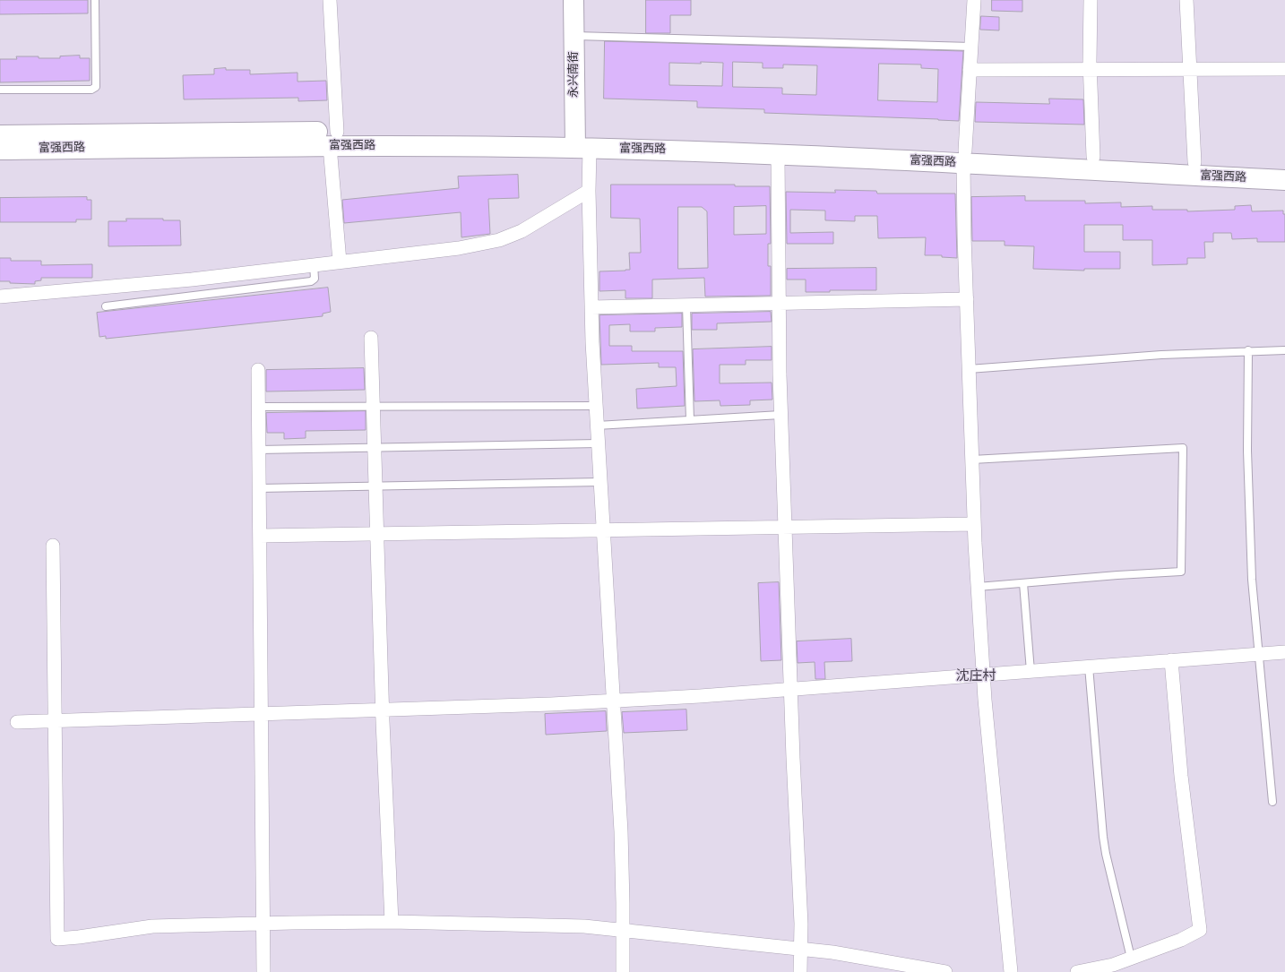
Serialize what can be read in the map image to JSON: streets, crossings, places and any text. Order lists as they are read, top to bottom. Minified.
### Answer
{"streets":{"main road":["永兴南街","富强西路"]},"crossings":[["永兴南街","富强西路"]],"districts":["沈庄村"]}
